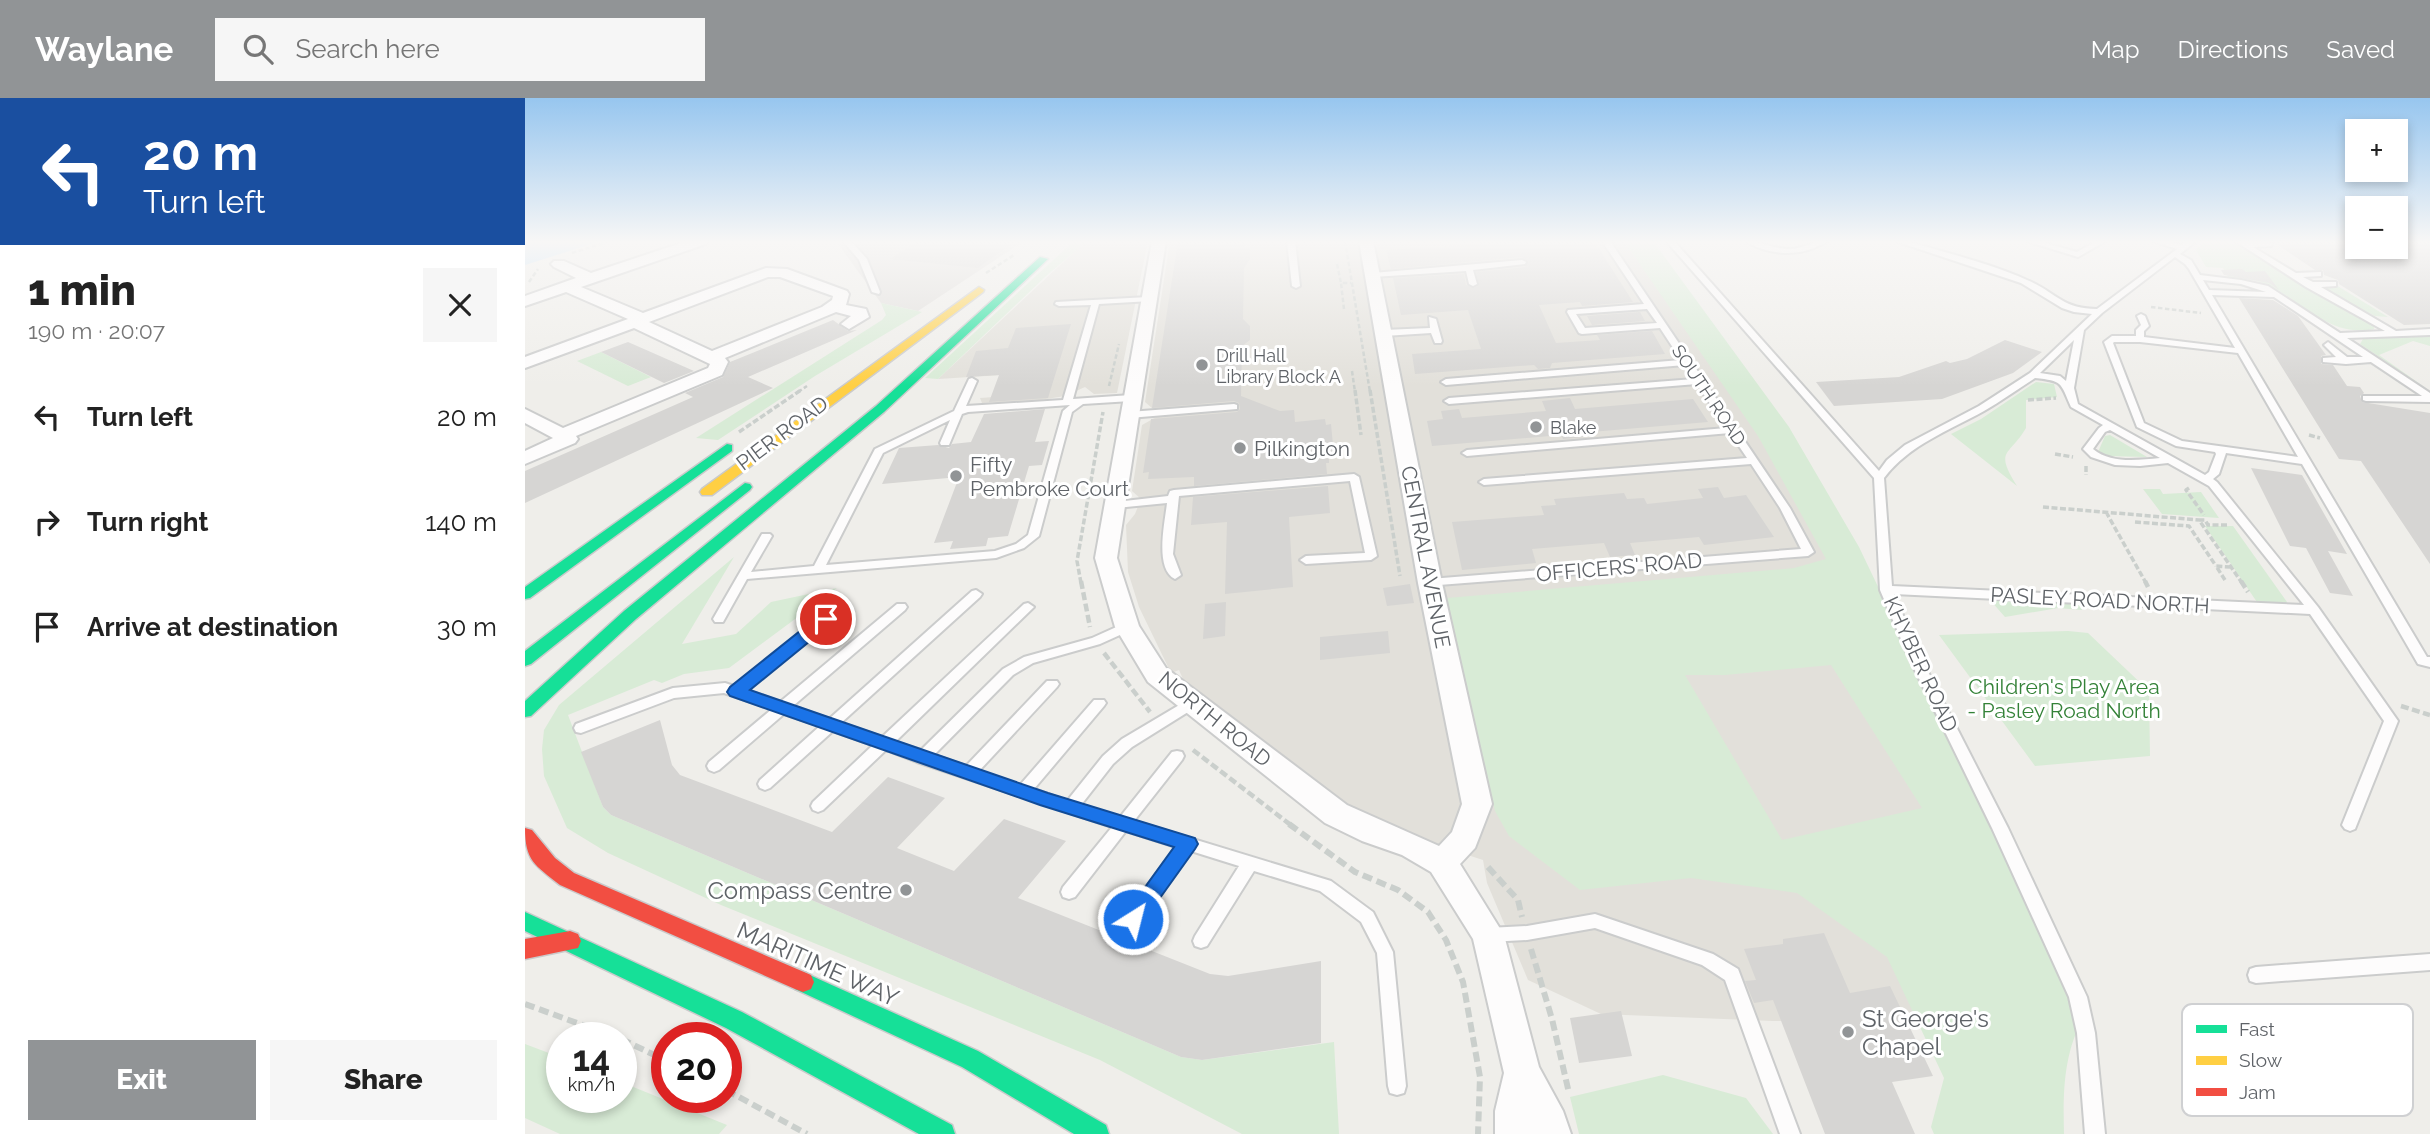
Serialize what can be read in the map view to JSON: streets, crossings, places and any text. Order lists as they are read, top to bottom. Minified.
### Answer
{"streets":{"main road":["PIER ROAD","MARITIME WAY"],"street":["CENTRAL AVENUE","NORTH ROAD"],"lane":["SOUTH ROAD","OFFICERS' ROAD","PASLEY ROAD NORTH","KHYBER ROAD"]},"crossings":[["SOUTH ROAD","OFFICERS' ROAD"],["CENTRAL AVENUE","OFFICERS' ROAD"],["CENTRAL AVENUE","NORTH ROAD"],["PASLEY ROAD NORTH","KHYBER ROAD"]],"parks":["Children's Play Area - Pasley Road North"],"places":["Drill Hall Library Block A","Blake","Pilkington","Fifty Pembroke Court","Compass Centre","St George's Chapel"],"legend":["Fast","Slow","Jam"],"page":{"header":"Waylane","search":"Search here","nav":["Map","Directions","Saved"],"turn":["20 m","Turn left"],"map_buttons":["+","−"],"heading":["1 min","190 m · 20:07"],"list":[{"name":"Turn left","value":"20 m"},{"name":"Turn right","value":"140 m"},{"name":"Arrive at destination","value":"30 m"}],"speed":"14 km/h","limit":"20","buttons":["Exit","Share"]}}
